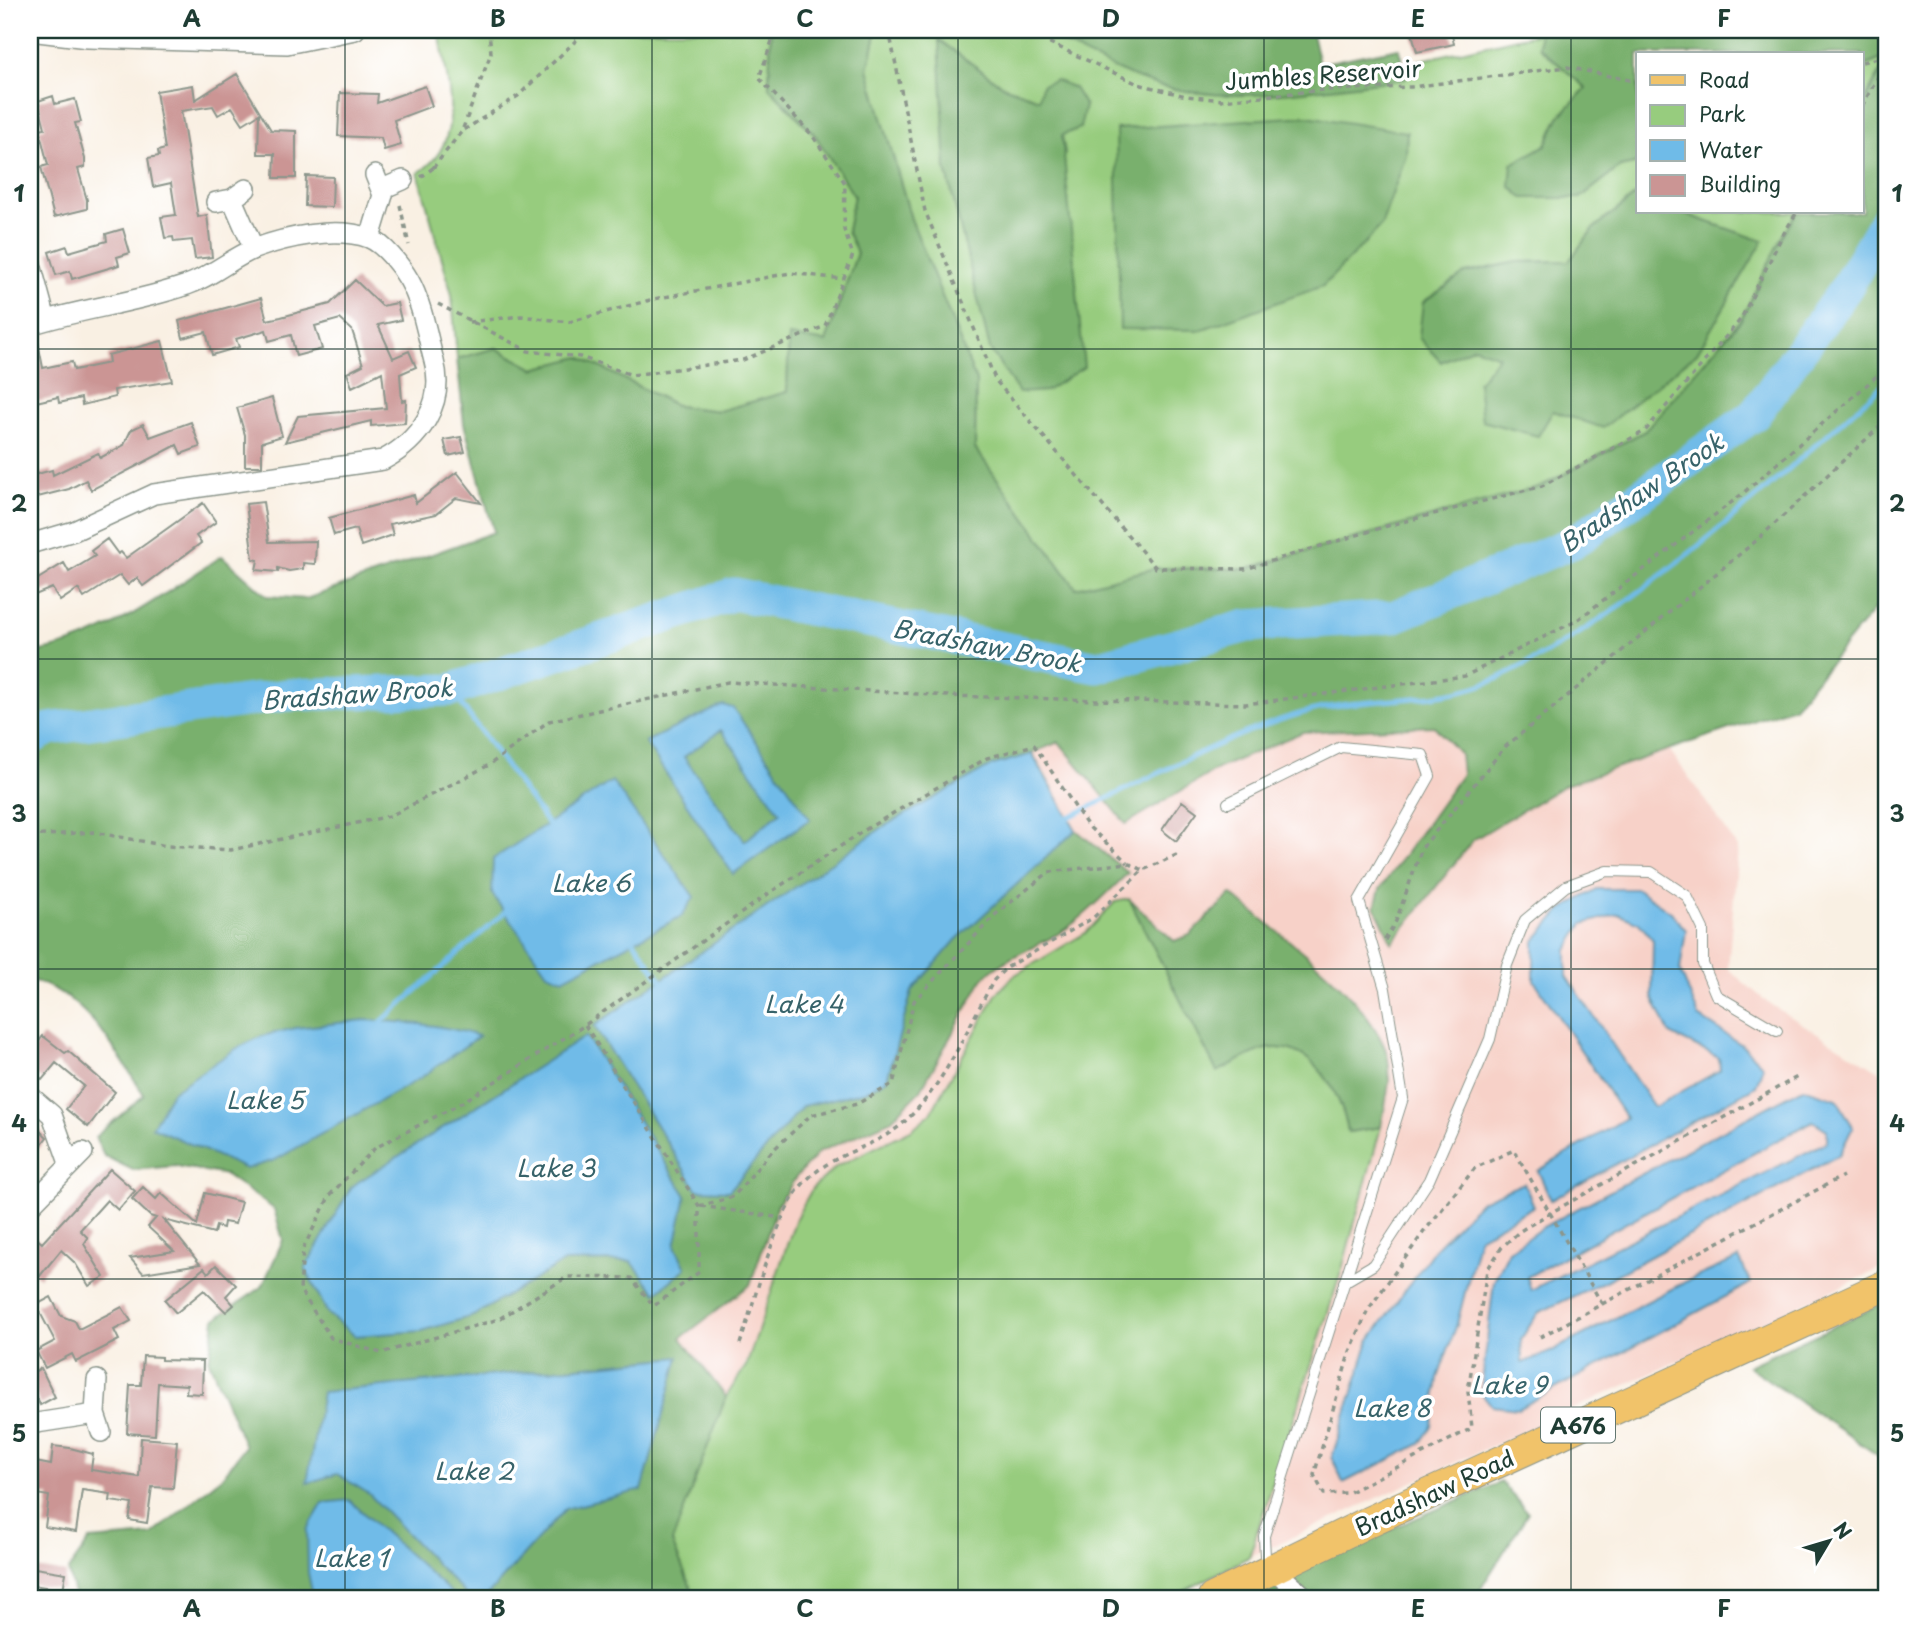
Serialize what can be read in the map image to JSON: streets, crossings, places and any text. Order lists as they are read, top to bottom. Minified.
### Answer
{"streets":{"main road":["A676","Bradshaw Road"],"path":["Jumbles Reservoir"]},"water":["Bradshaw Brook","Lake 6","Lake 4","Lake 5","Lake 3","Lake 9","Lake 8","Lake 2","Lake 1"],"legend":["Road","Park","Water","Building"],"north":"top right","grid":{"columns":["A","B","C","D","E","F"],"rows":["1","2","3","4","5"]}}
